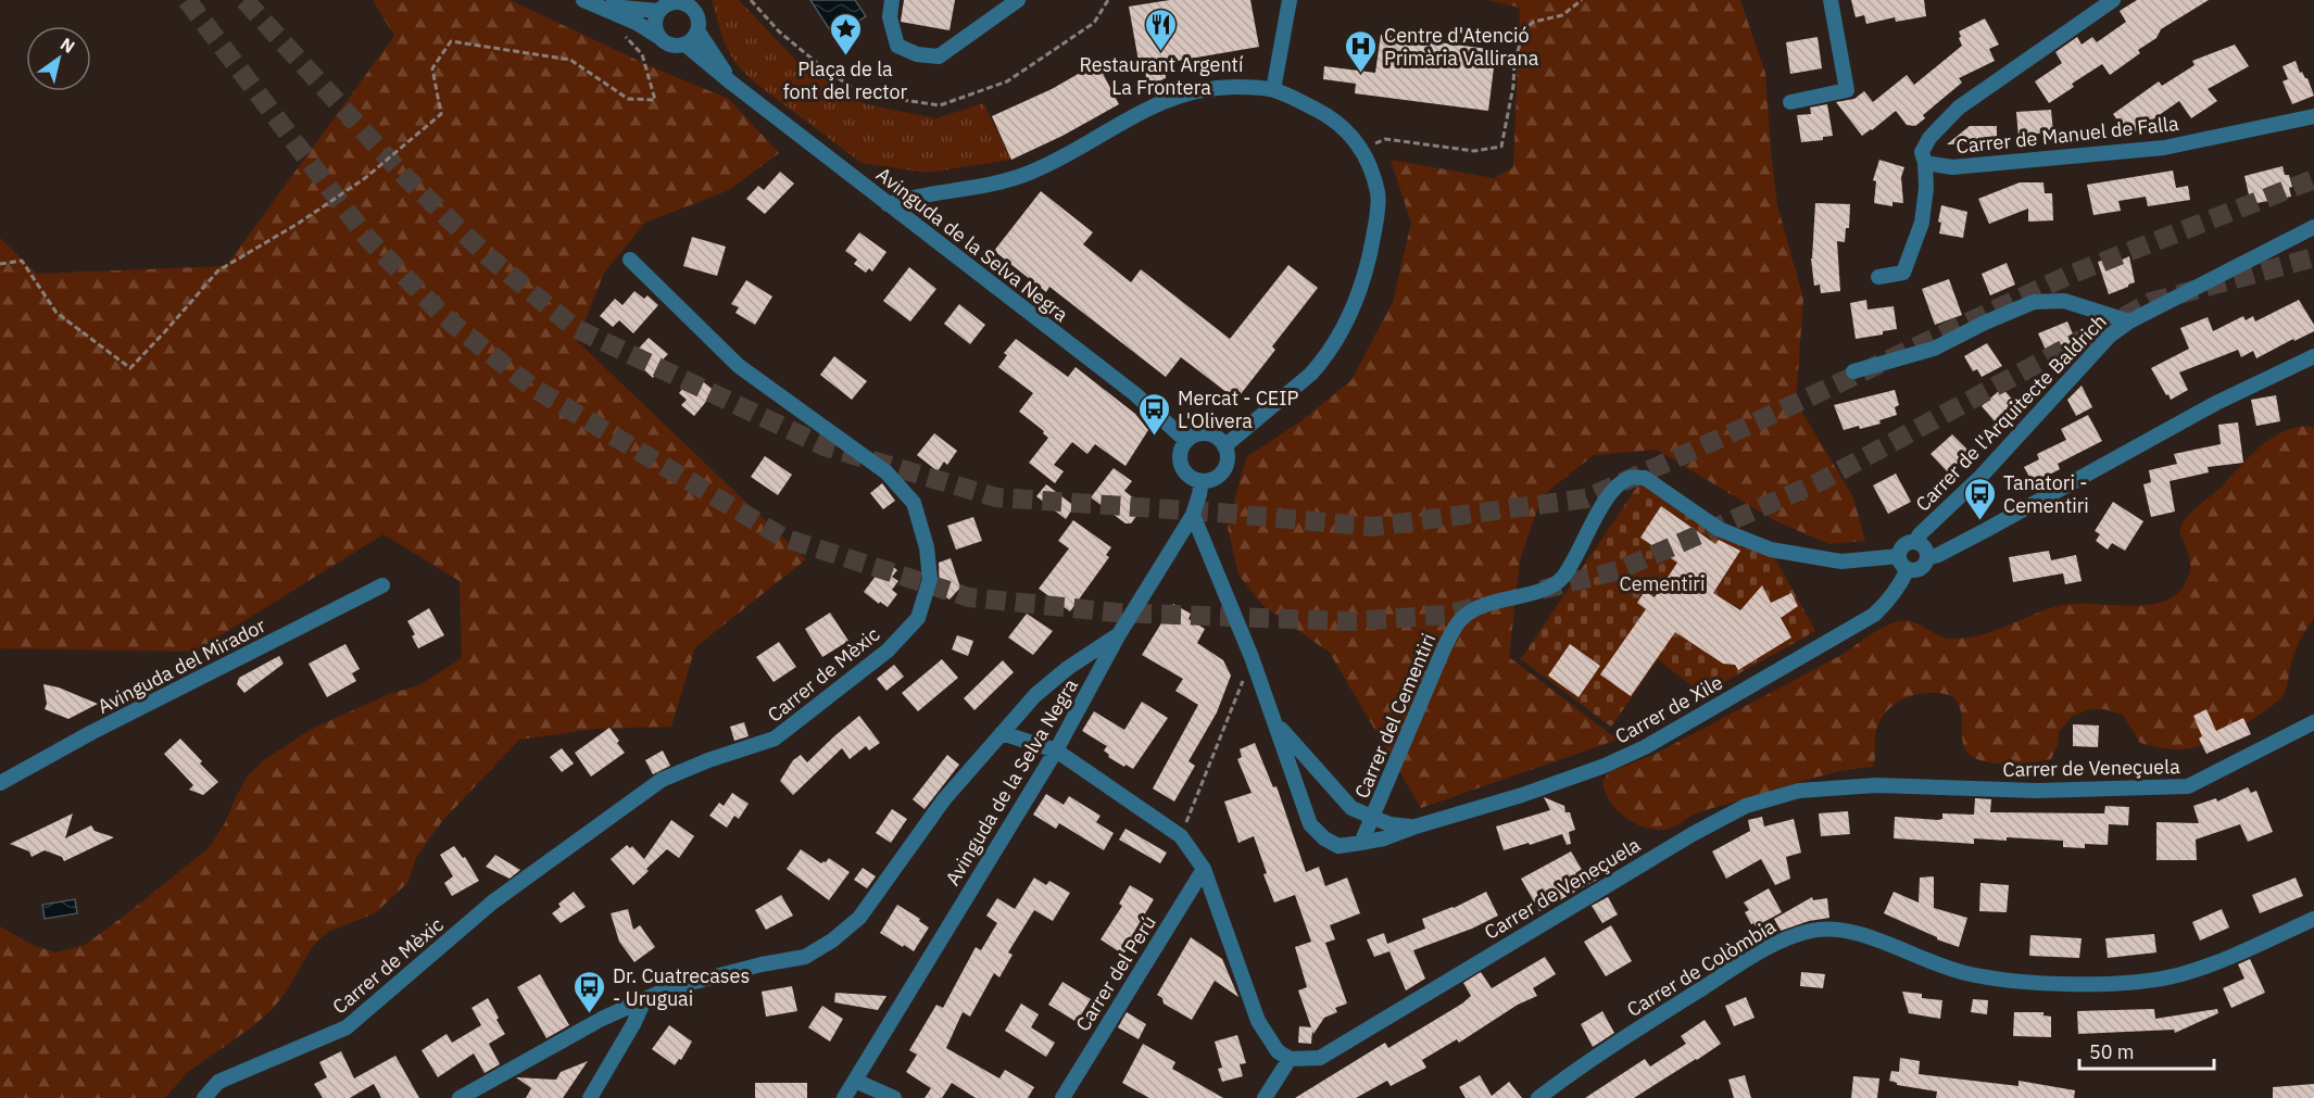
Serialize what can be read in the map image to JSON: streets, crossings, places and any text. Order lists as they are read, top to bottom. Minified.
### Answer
{"streets":{"street":["Carrer de Manuel de Falla","Avinguda de la Selva Negra","Carrer de l'Arquitecte Baldrich","Avinguda del Mirador","Carrer de Mèxic","Carrer de Xile","Carrer del Cementiri","Carrer de Veneçuela","Carrer de Colòmbia","Carrer del Perú"]},"crossings":[["Avinguda de la Selva Negra","Carrer de Xile"],["Carrer de l'Arquitecte Baldrich","Carrer de Xile"],["Carrer de l'Arquitecte Baldrich","Carrer del Cementiri"],["Carrer de Xile","Carrer del Cementiri"]],"parks":["Cementiri"],"places":{"restaurant":["Restaurant Argentí La Frontera"],"place":["Plaça de la font del rector"],"hospital":["Centre d'Atenció Primària Vallirana"],"bus stop":["Mercat - CEIP L'Olivera","Tanatori - Cementiri","Dr. Cuatrecases - Uruguai"]},"scale_bar":"50 m","north":"top right"}
